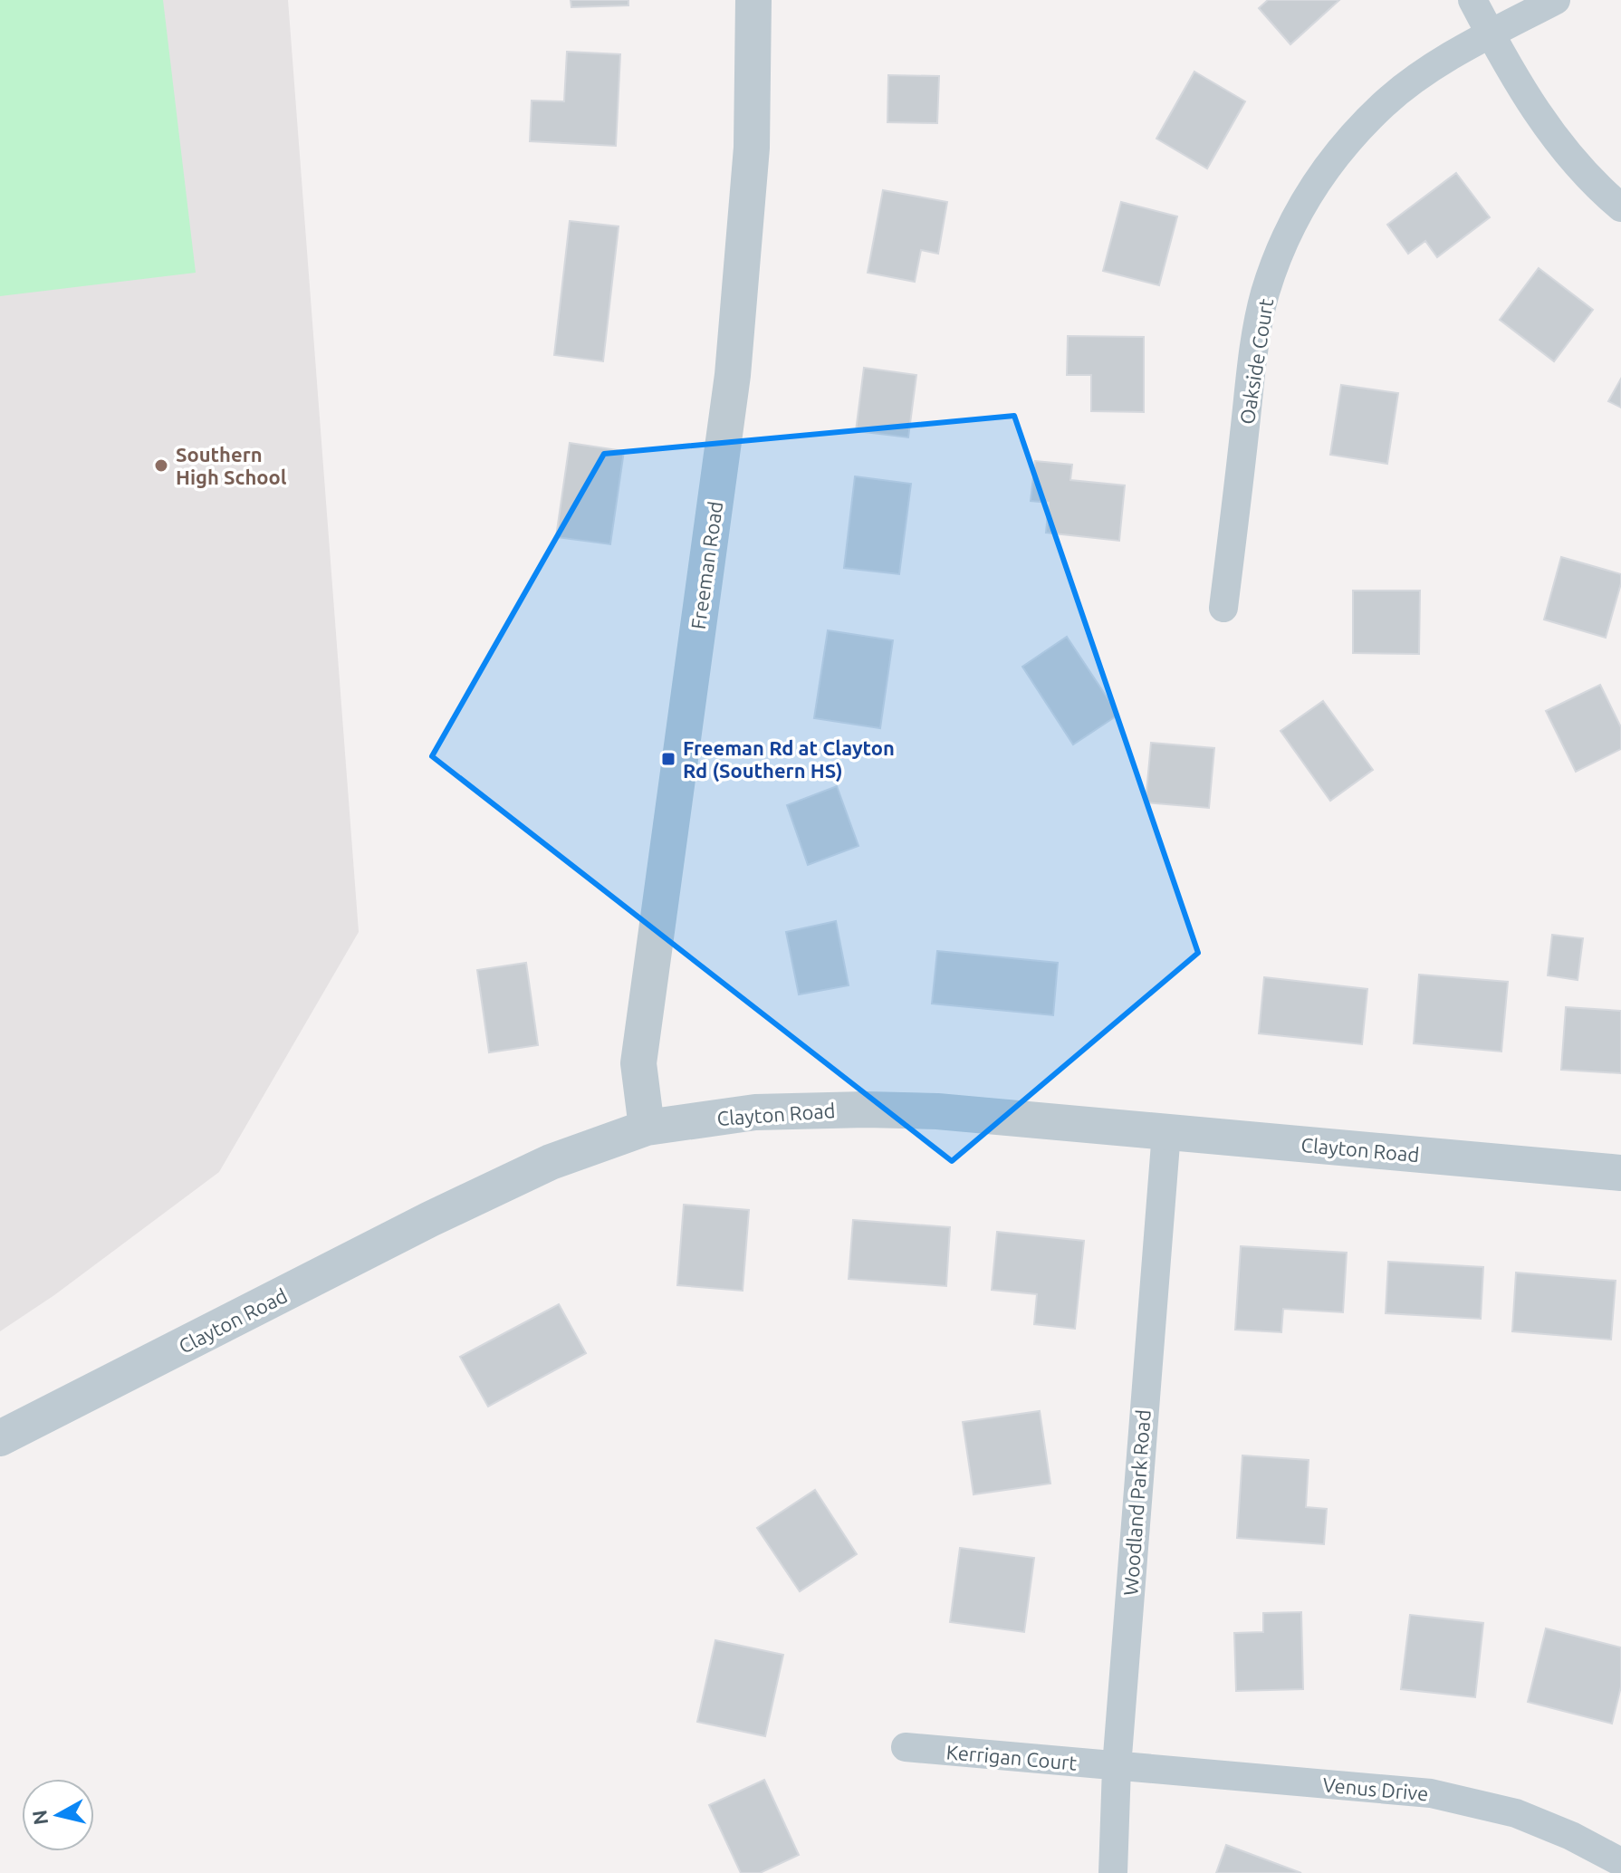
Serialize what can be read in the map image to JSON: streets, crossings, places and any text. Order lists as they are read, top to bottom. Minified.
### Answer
{"streets":{"street":["Oakside Court","Freeman Road","Clayton Road","Woodland Park Road","Kerrigan Court","Venus Drive"]},"crossings":[["Freeman Road","Clayton Road"],["Clayton Road","Woodland Park Road"],["Woodland Park Road","Kerrigan Court"],["Woodland Park Road","Venus Drive"],["Kerrigan Court","Venus Drive"]],"places":{"other":["Southern High School"],"transit":["Freeman Rd at Clayton Rd (Southern HS)"]},"north":"left"}
